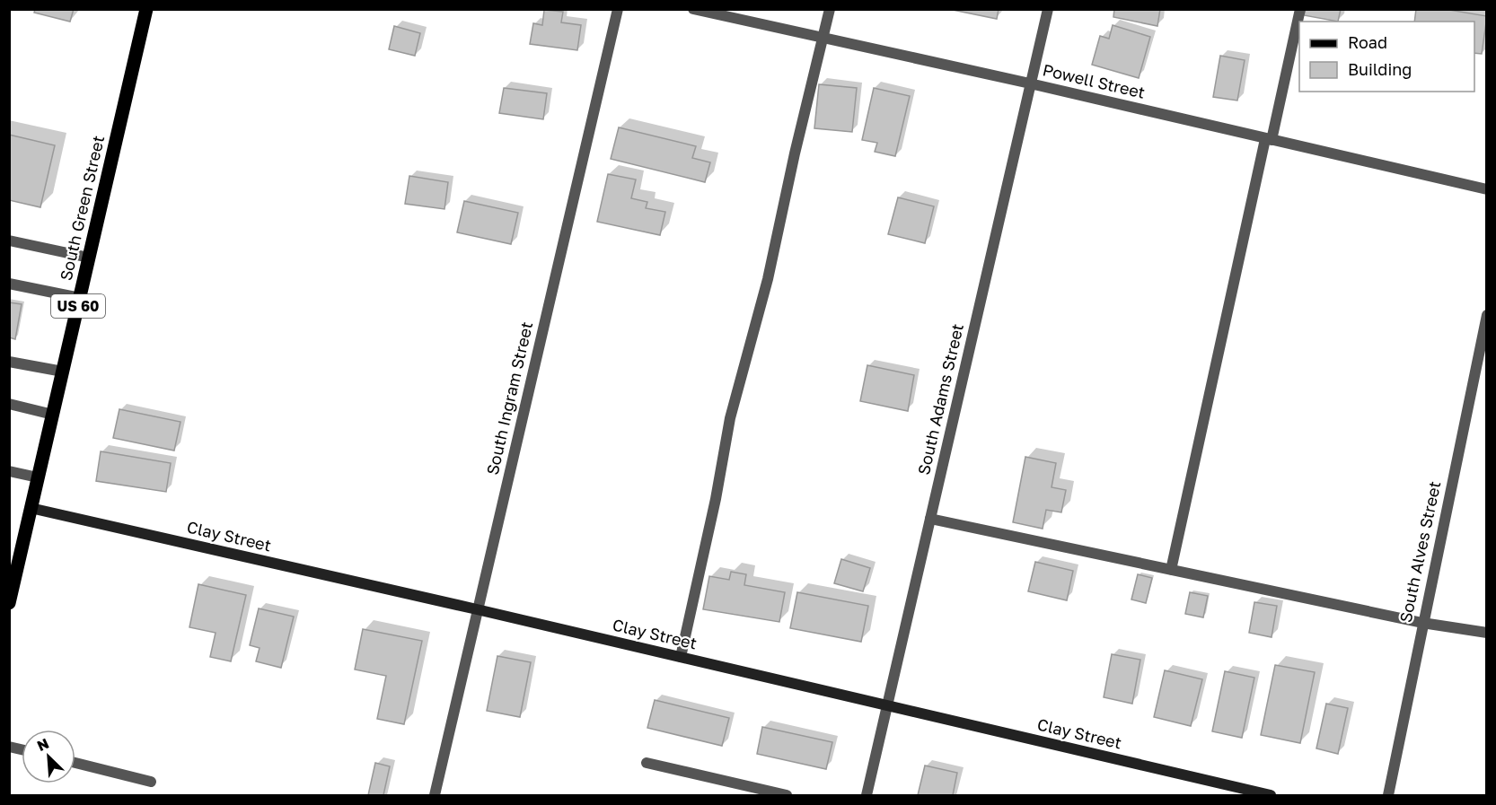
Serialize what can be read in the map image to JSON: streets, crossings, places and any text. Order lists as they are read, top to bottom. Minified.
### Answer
{"streets":{"main road":["South Green Street","US 60"],"street":["Powell Street","South Ingram Street","South Adams Street","Clay Street","South Alves Street"]},"crossings":[["Powell Street","South Adams Street"],["South Green Street","Clay Street"],["South Ingram Street","Clay Street"],["South Adams Street","Clay Street"]],"legend":["Road","Building"],"north":"top left"}
